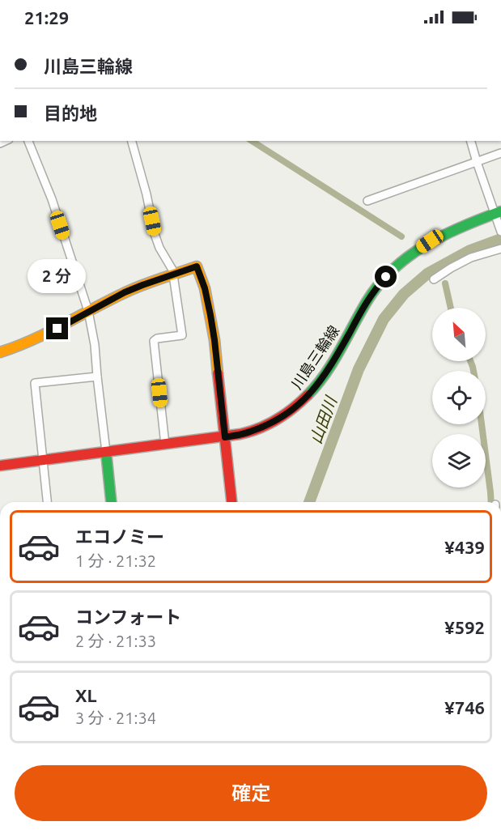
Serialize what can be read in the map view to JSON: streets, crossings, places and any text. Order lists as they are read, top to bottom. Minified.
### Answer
{"streets":{"main road":["川島三輪線"]},"water":["山田川"],"north":"top left","page":{"status":"21:29","banner":["川島三輪線","目的地"],"bubble":"2 分","list":[{"name":"エコノミー","note":"1 分 · 21:32","value":"¥439"},{"name":"コンフォート","note":"2 分 · 21:33","value":"¥592"},{"name":"XL","note":"3 分 · 21:34","value":"¥746"}],"buttons":"確定"}}
